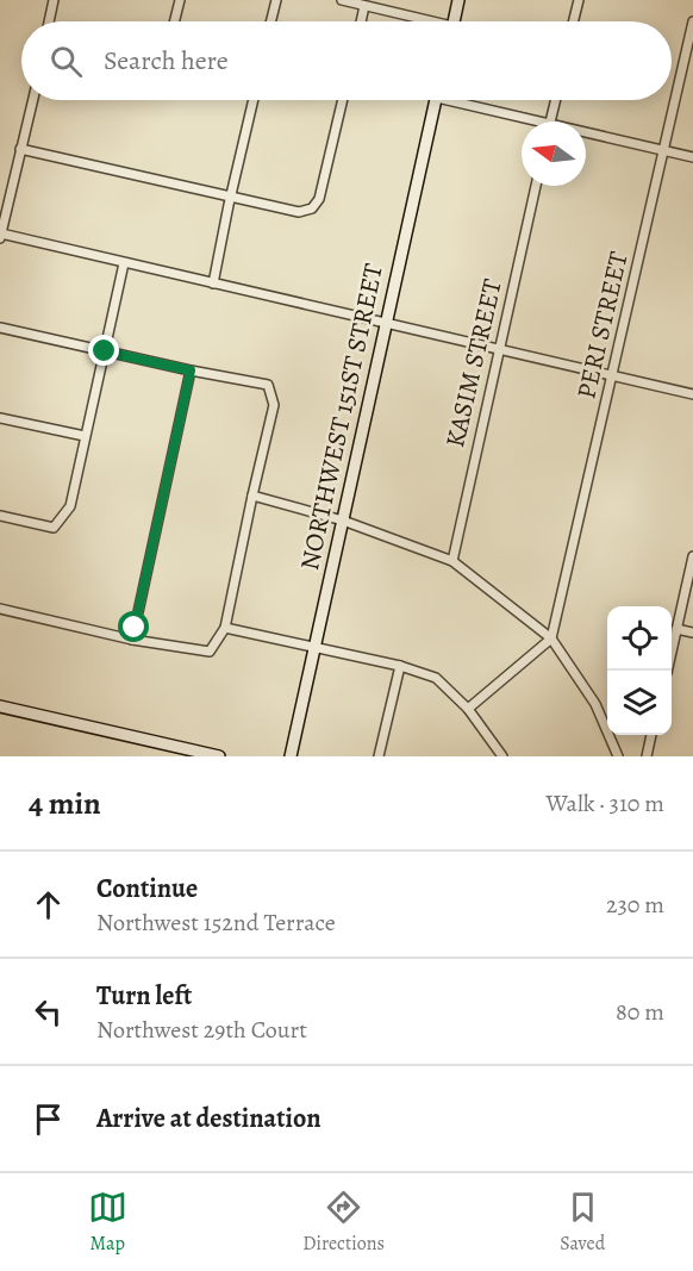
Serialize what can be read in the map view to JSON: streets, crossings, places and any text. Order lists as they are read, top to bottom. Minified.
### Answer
{"streets":{"street":["PERI STREET","KASIM STREET","NORTHWEST 151ST STREET"]},"north":"left","page":{"search":"Search here","heading":["4 min","Walk · 310 m"],"list":[["Continue","Northwest 152nd Terrace","230 m"],["Turn left","Northwest 29th Court","80 m"],"Arrive at destination"],"nav":["Map","Directions","Saved"]}}
